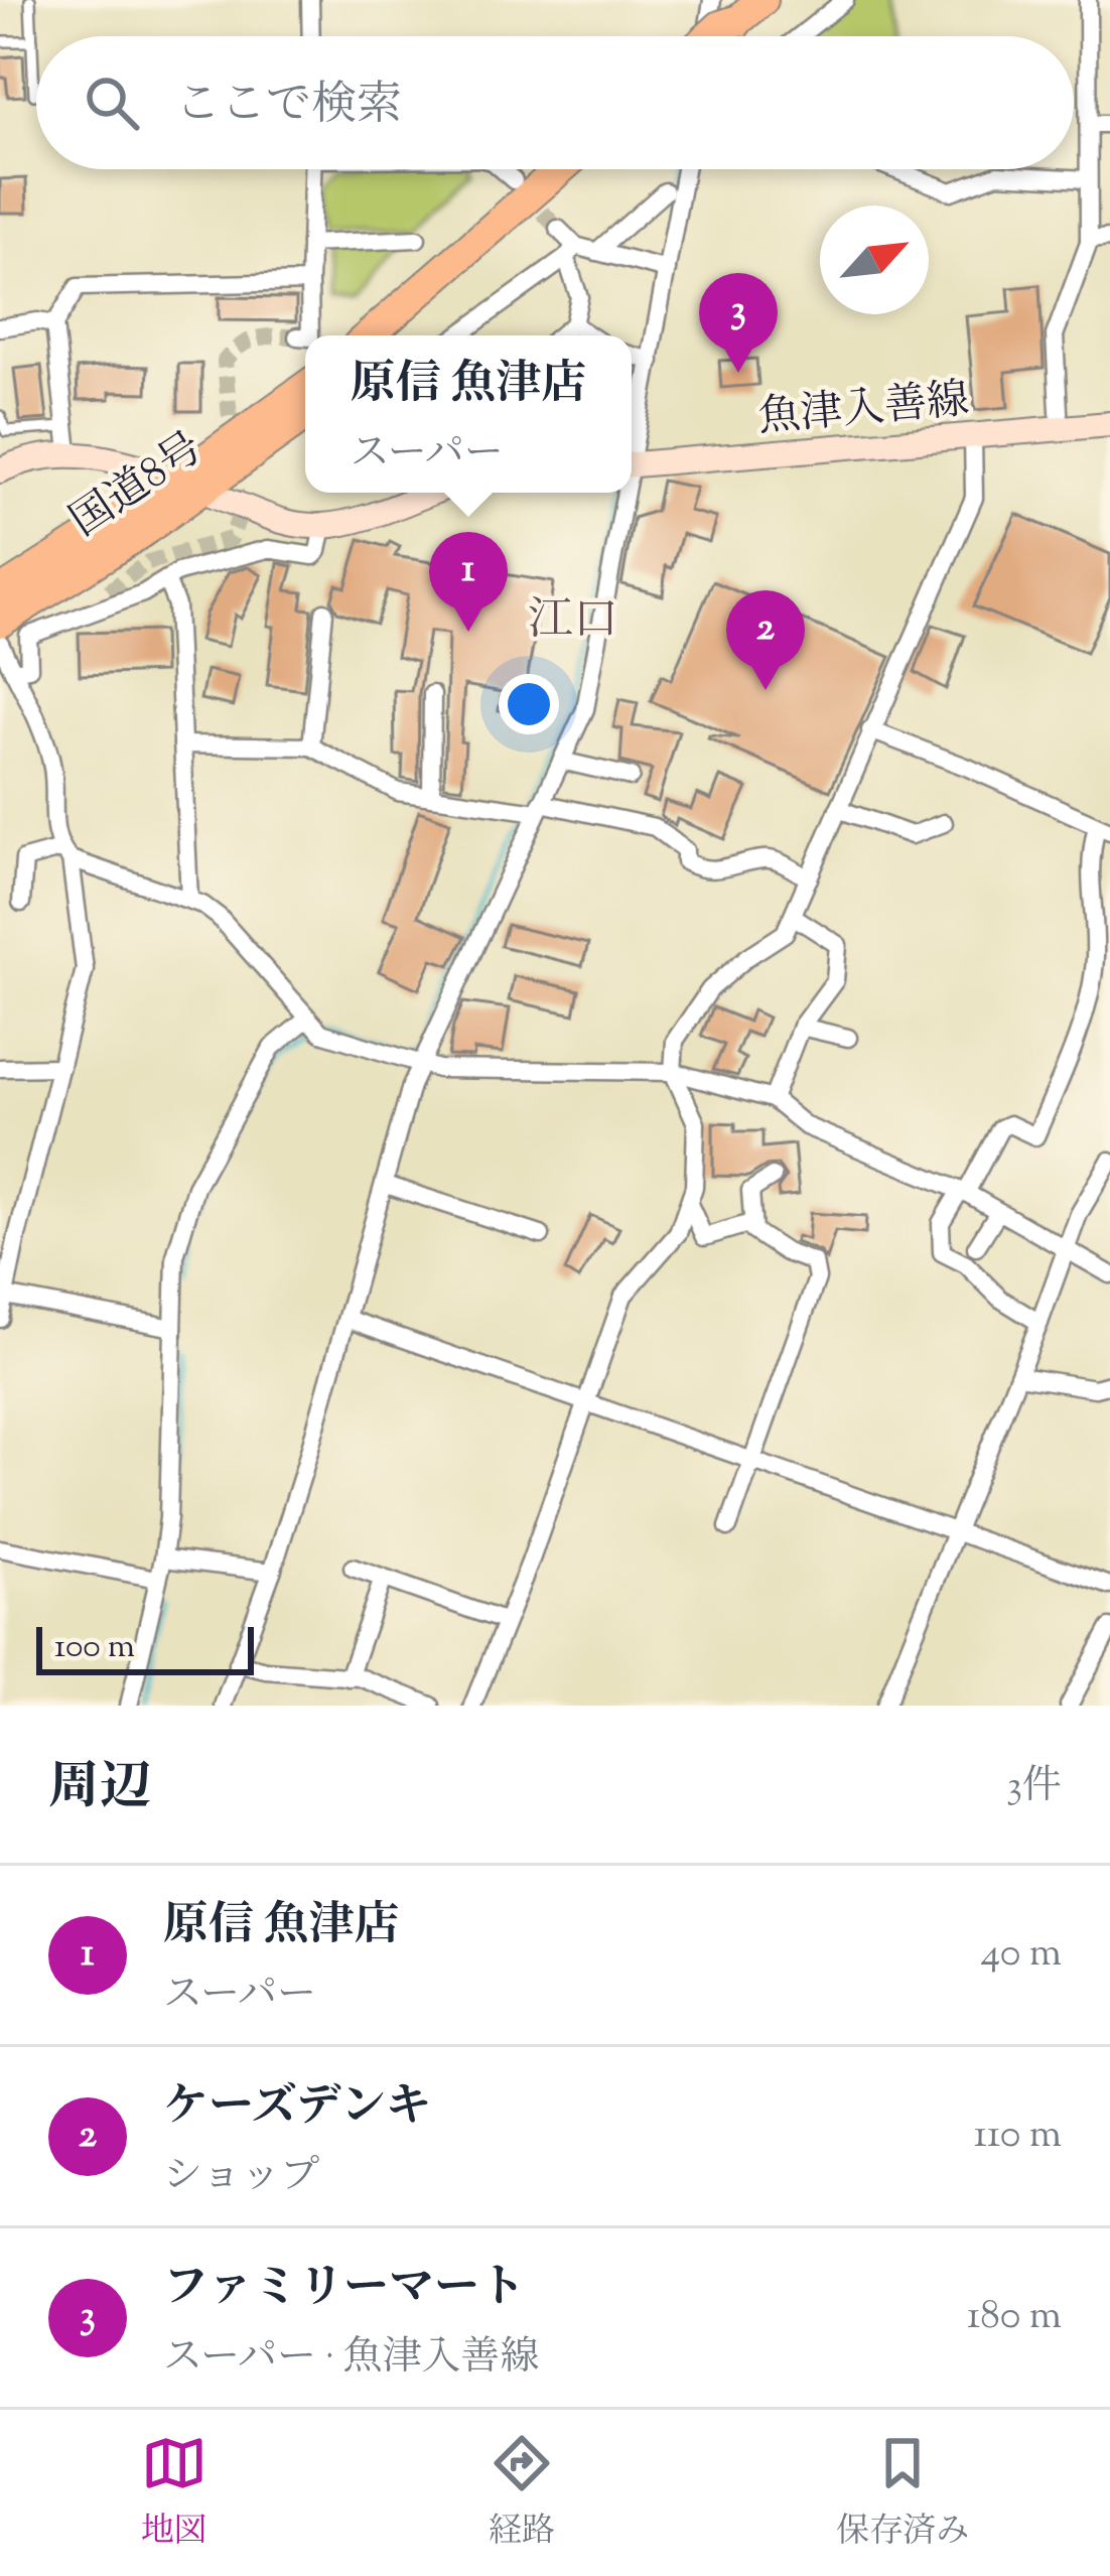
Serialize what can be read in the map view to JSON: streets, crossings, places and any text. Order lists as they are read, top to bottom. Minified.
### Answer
{"streets":{"highway":["国道8号"],"main road":["魚津入善線"]},"districts":["江口"],"scale_bar":"100 m","north":"top right","page":{"search":"ここで検索","pins":["3","1","2"],"popup":["原信 魚津店","スーパー"],"scale":"100 m","heading":["周辺","3件"],"list":[{"mark":"1","name":"原信 魚津店","note":"スーパー","value":"40 m"},{"mark":"2","name":"ケーズデンキ","note":"ショップ","value":"110 m"},{"mark":"3","name":"ファミリーマート","note":"スーパー · 魚津入善線","value":"180 m"}],"nav":["地図","経路","保存済み"]}}
